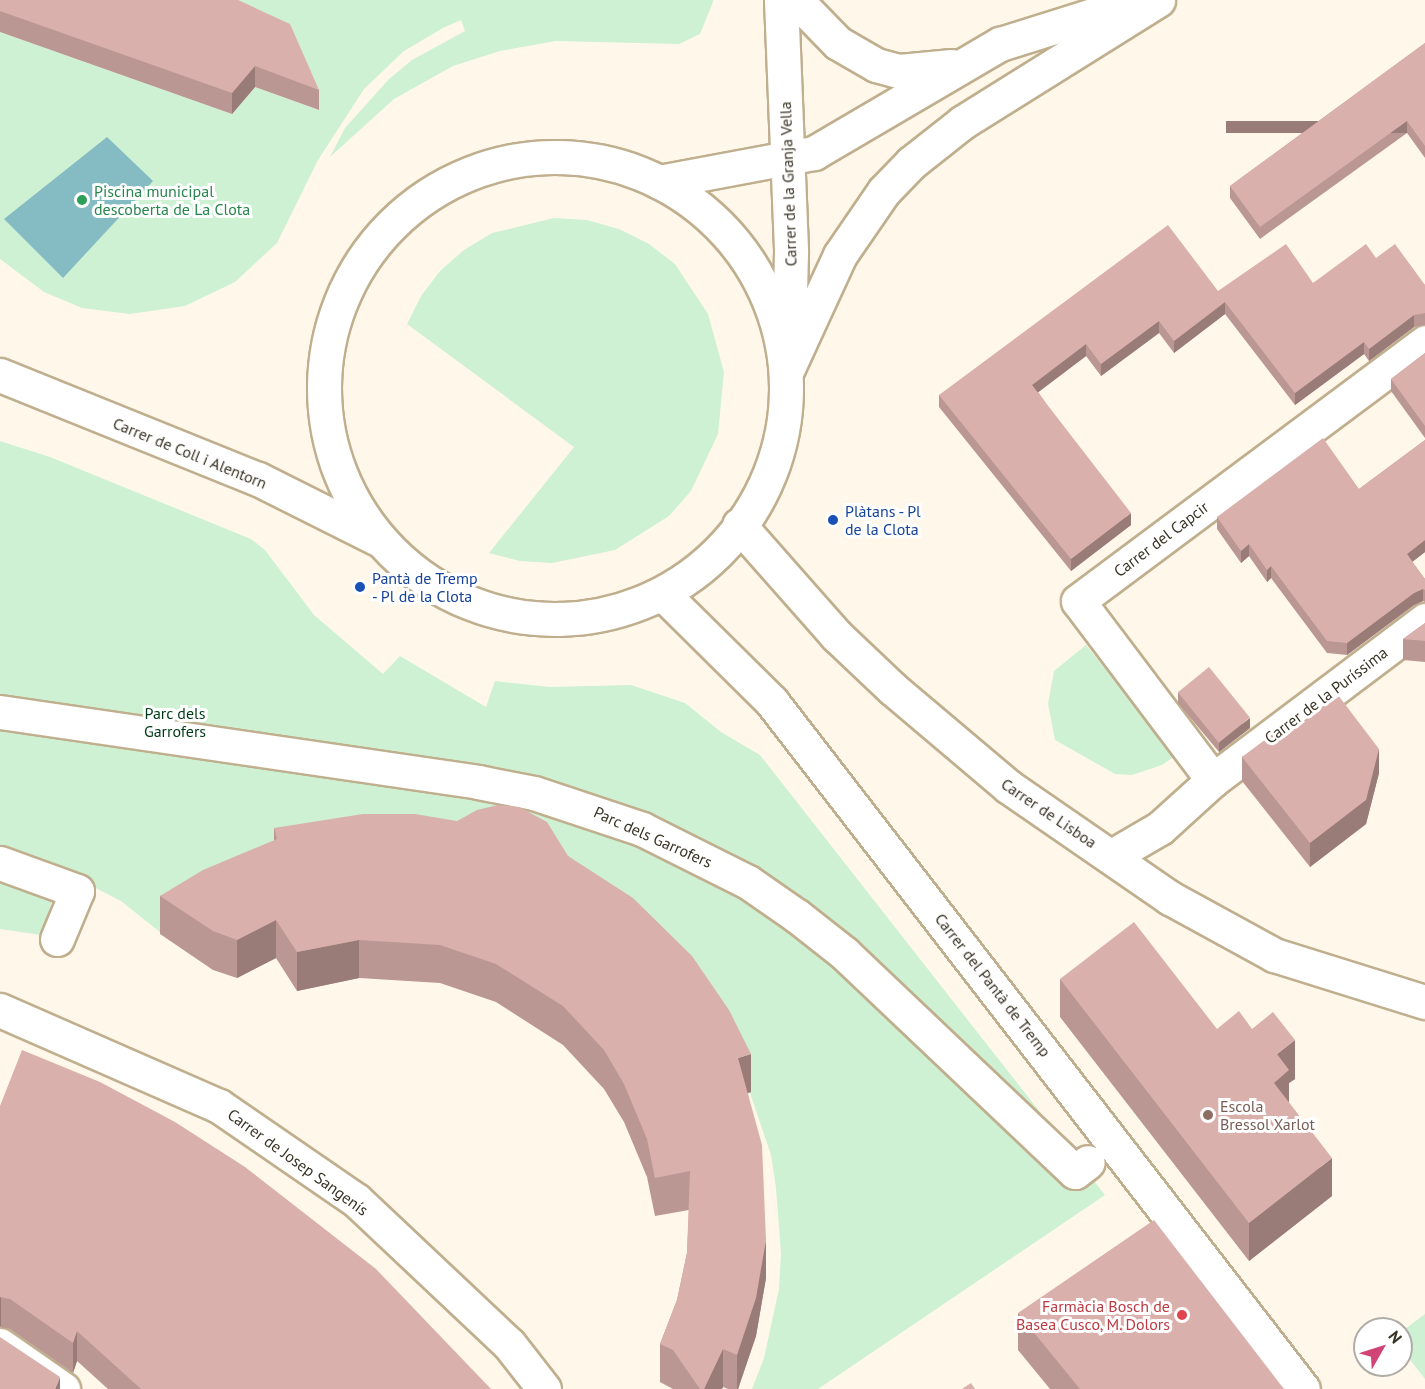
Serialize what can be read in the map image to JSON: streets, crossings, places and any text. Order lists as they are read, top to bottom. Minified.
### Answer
{"streets":{"street":["Carrer de la Granja Vella","Carrer de Coll i Alentorn","Carrer del Capcir","Carrer de la Puríssima","Carrer de Lisboa","Parc dels Garrofers","Carrer del Pantà de Tremp","Carrer de Josep Sangenís"]},"crossings":[["Carrer del Capcir","Carrer de la Puríssima"],["Carrer de la Puríssima","Carrer de Lisboa"]],"parks":["Parc dels Garrofers"],"places":["Piscina municipal descoberta de La Clota","Plàtans - Pl de la Clota","Pantà de Tremp - Pl de la Clota","Escola Bressol Xarlot","Farmàcia Bosch de Basea Cusco, M. Dolors"],"north":"top right"}
